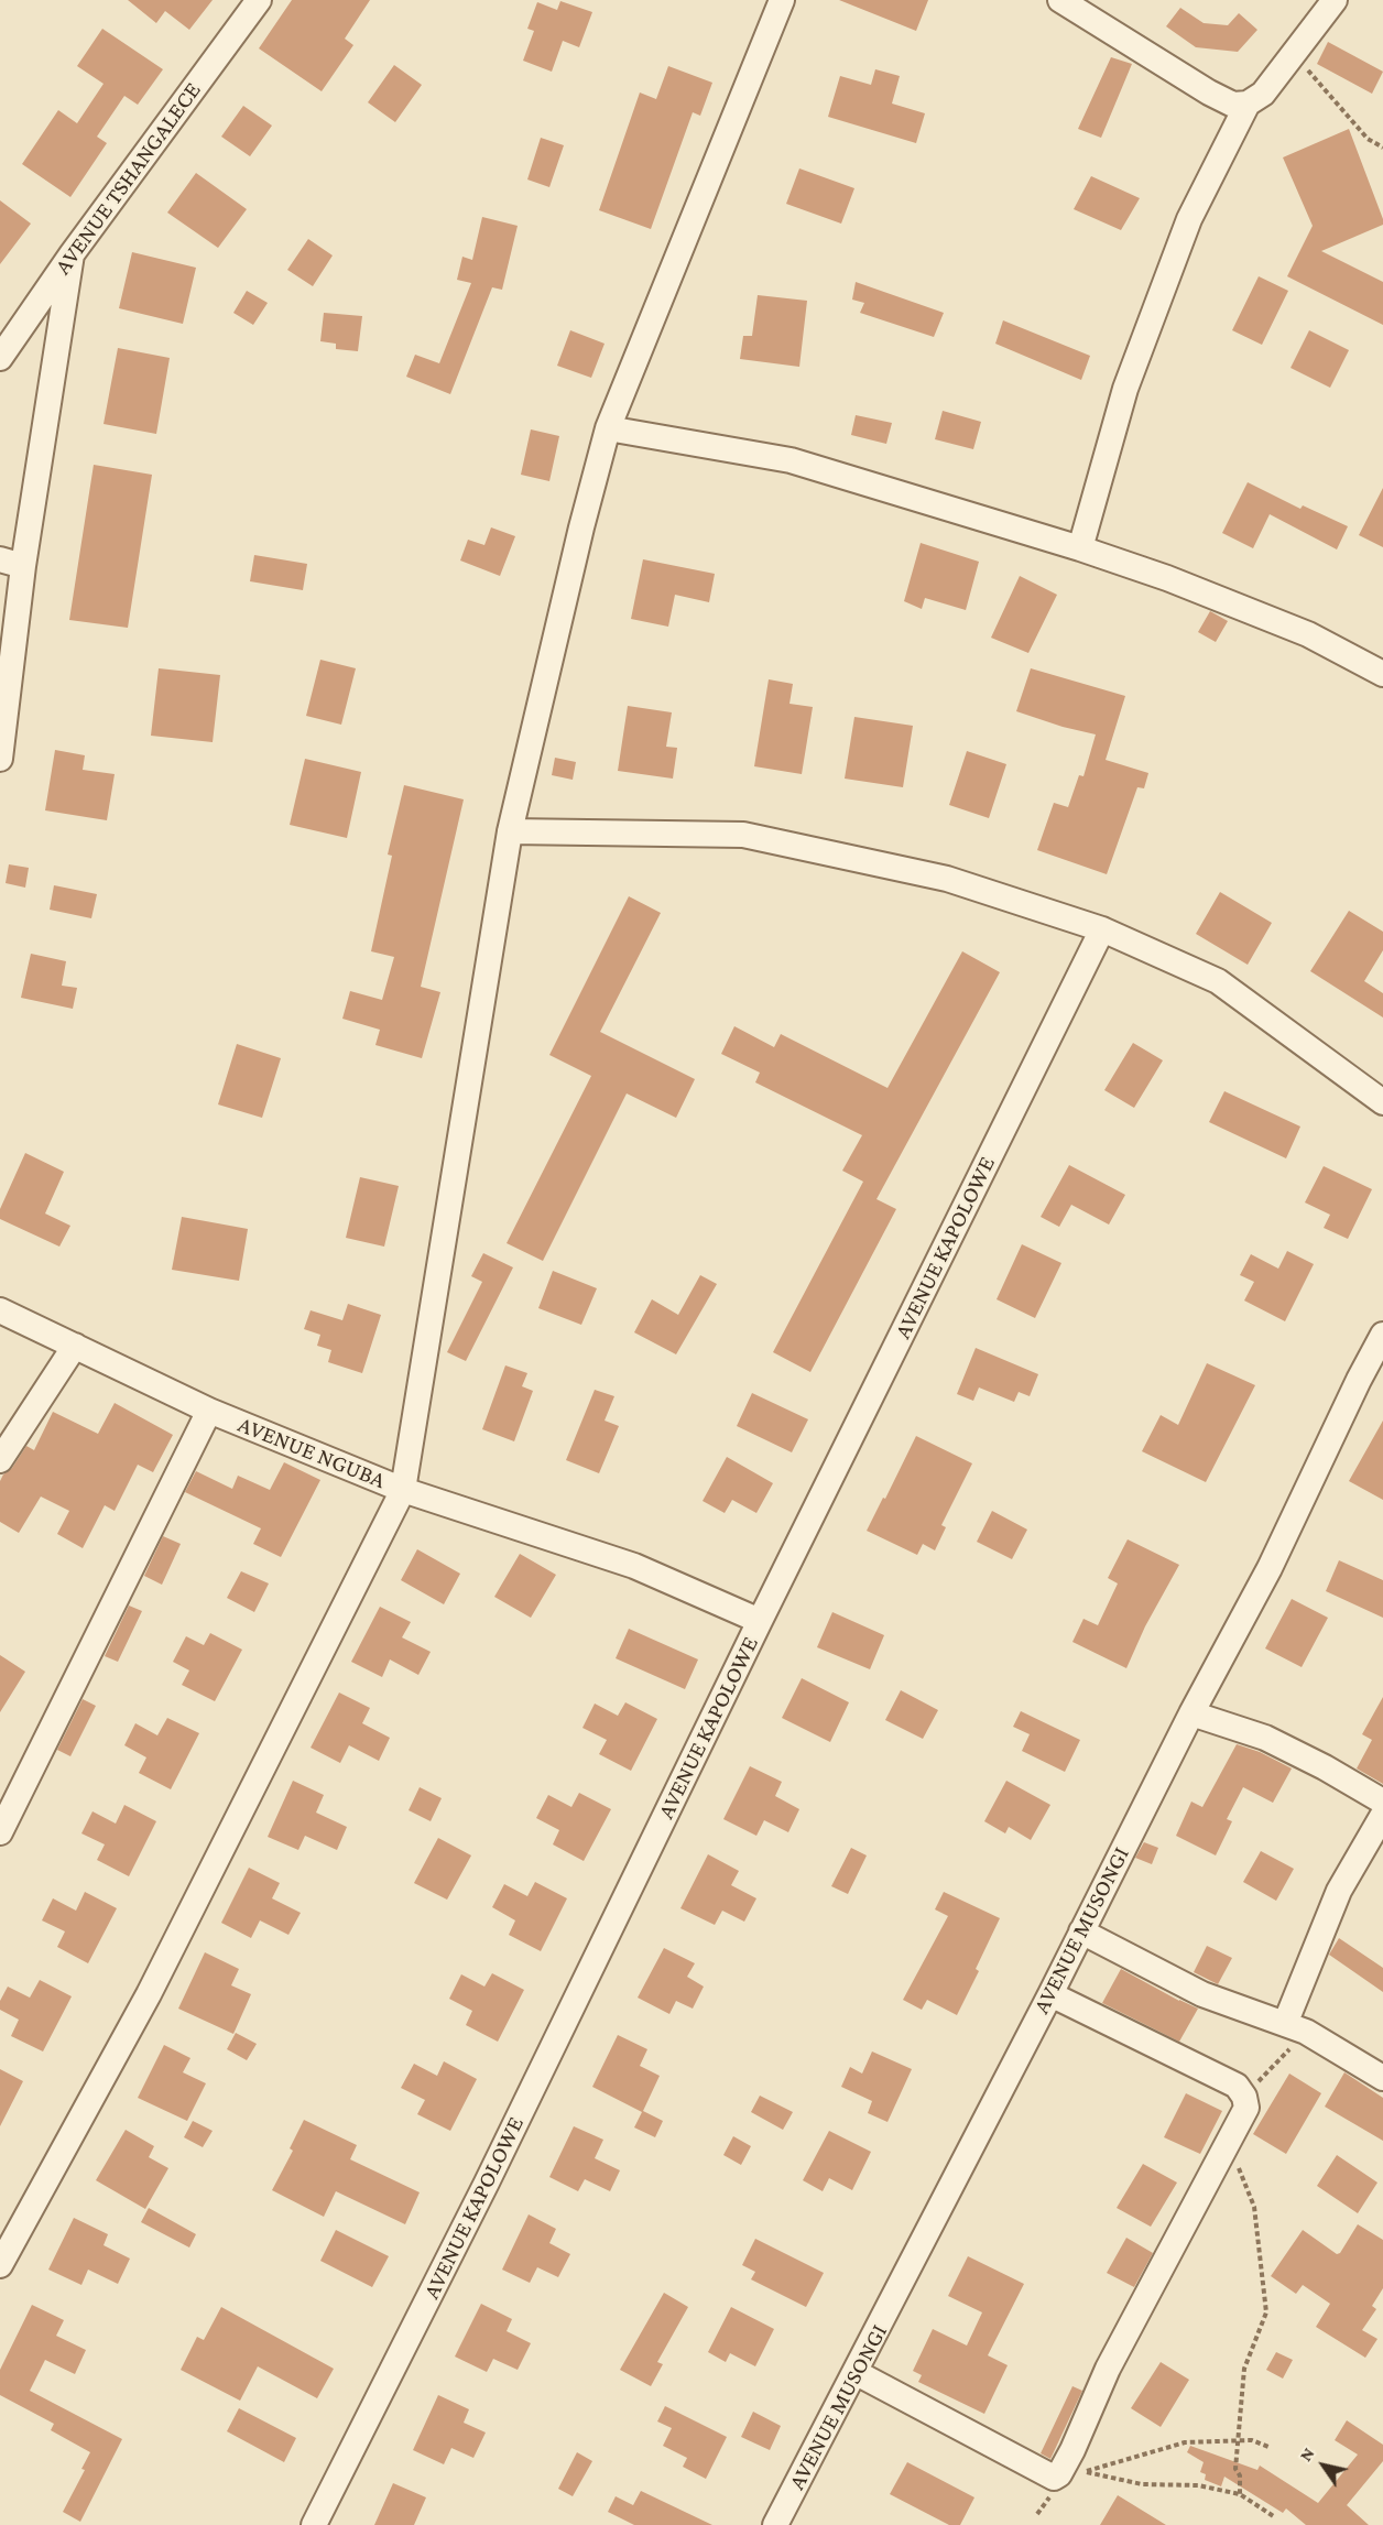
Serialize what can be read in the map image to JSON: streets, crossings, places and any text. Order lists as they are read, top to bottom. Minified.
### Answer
{"streets":{"street":["AVENUE TSHANGALECE","AVENUE KAPOLOWE","AVENUE NGUBA","AVENUE MUSONGI"]},"crossings":[["AVENUE KAPOLOWE","AVENUE NGUBA"]],"north":"top left"}
